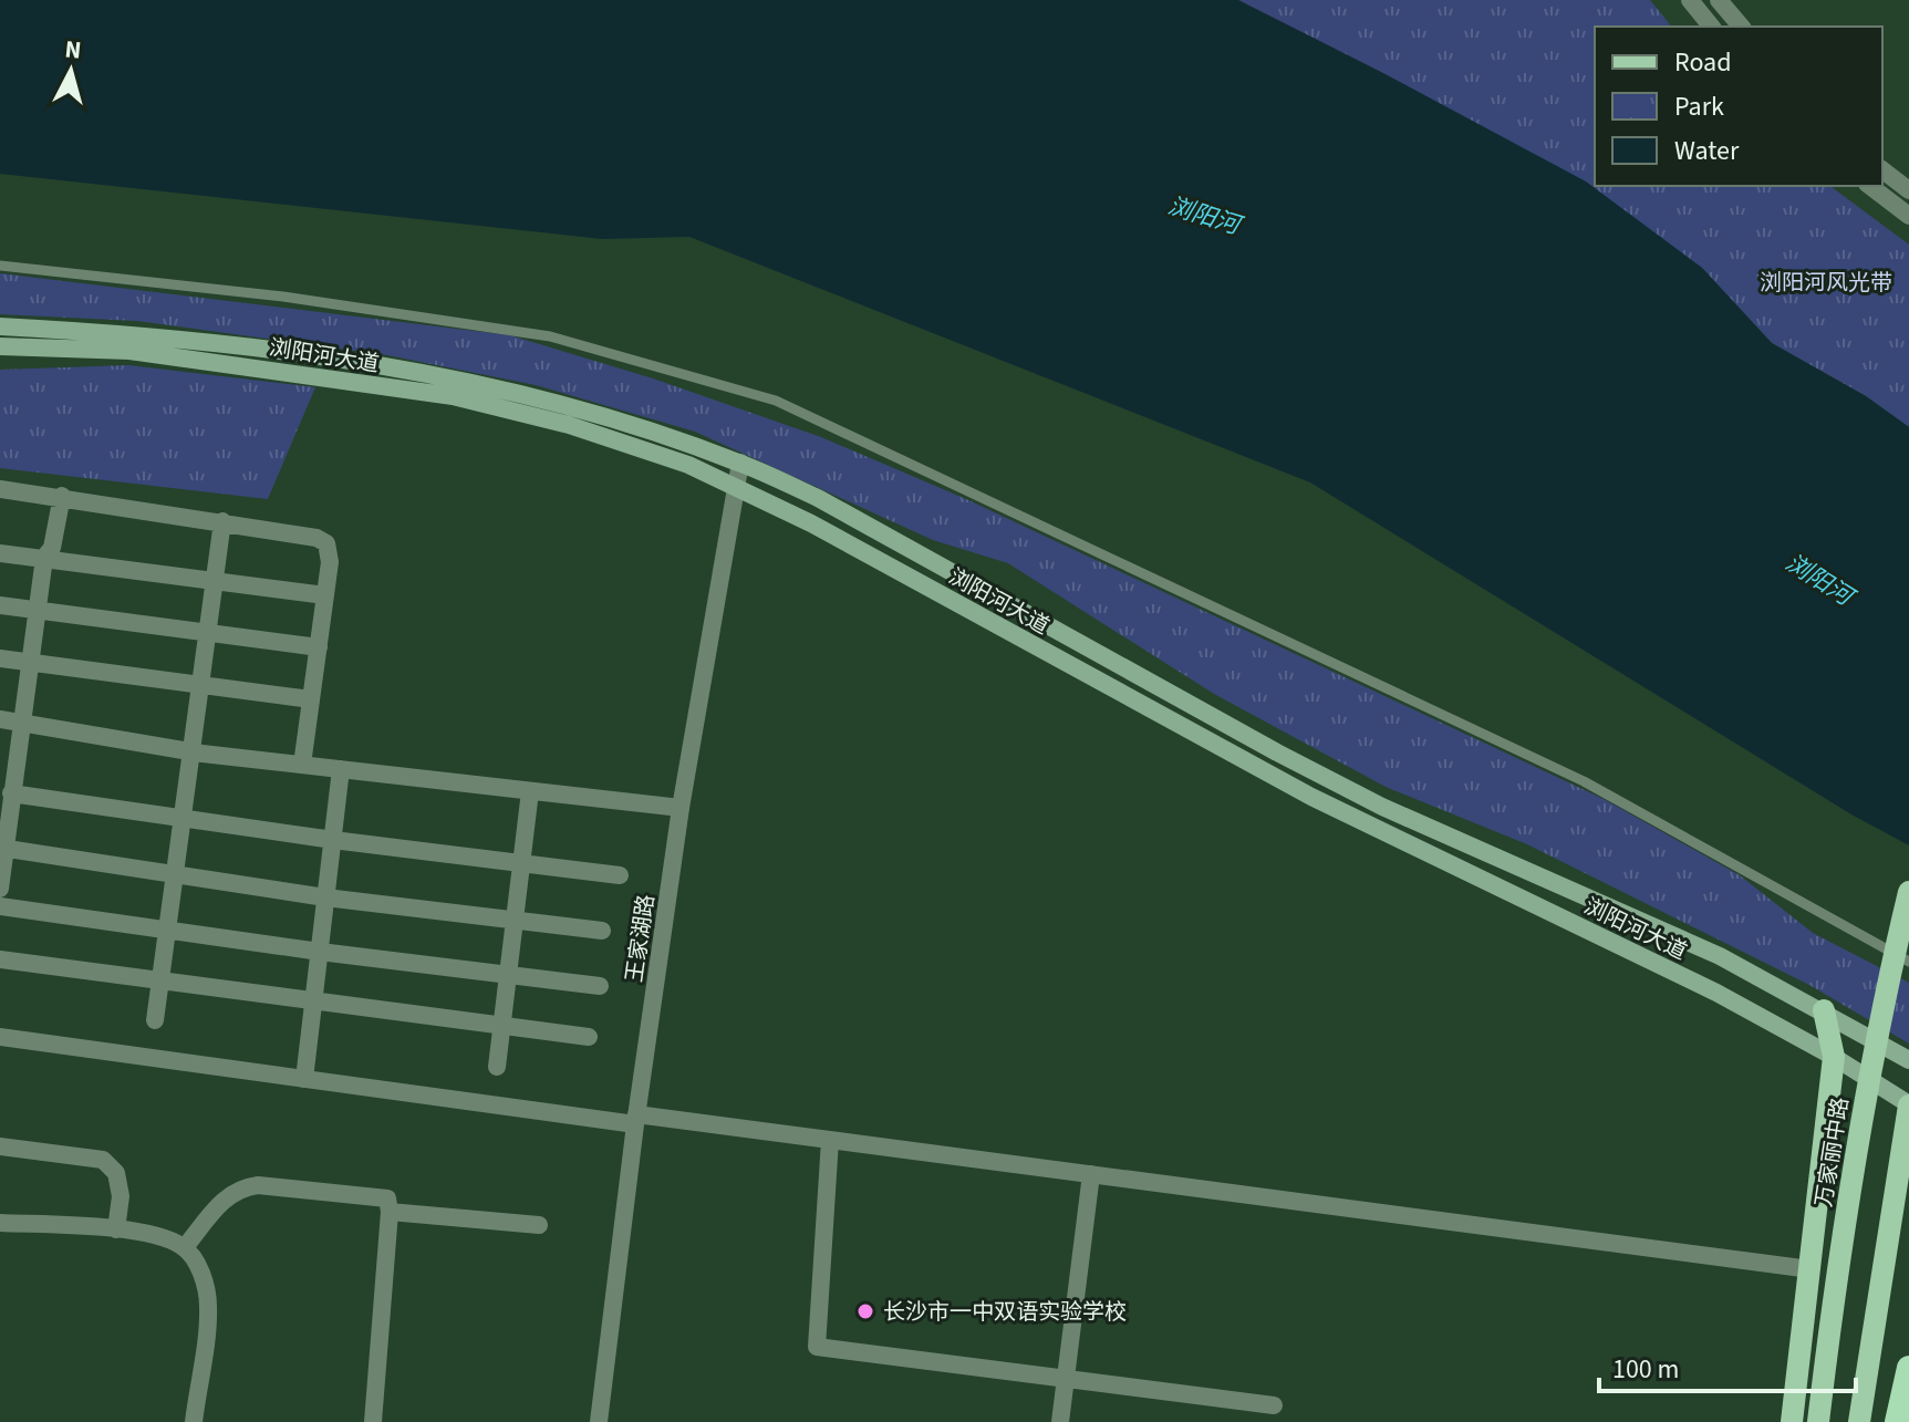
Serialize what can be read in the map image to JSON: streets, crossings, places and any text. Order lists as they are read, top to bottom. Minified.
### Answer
{"streets":{"main road":["浏阳河大道","万家丽中路"],"street":["王家湖路"]},"crossings":[["浏阳河大道","王家湖路"]],"water":["浏阳河"],"parks":["浏阳河风光带"],"places":["长沙市一中双语实验学校"],"legend":["Road","Park","Water"],"scale_bar":"100 m","north":"top"}
